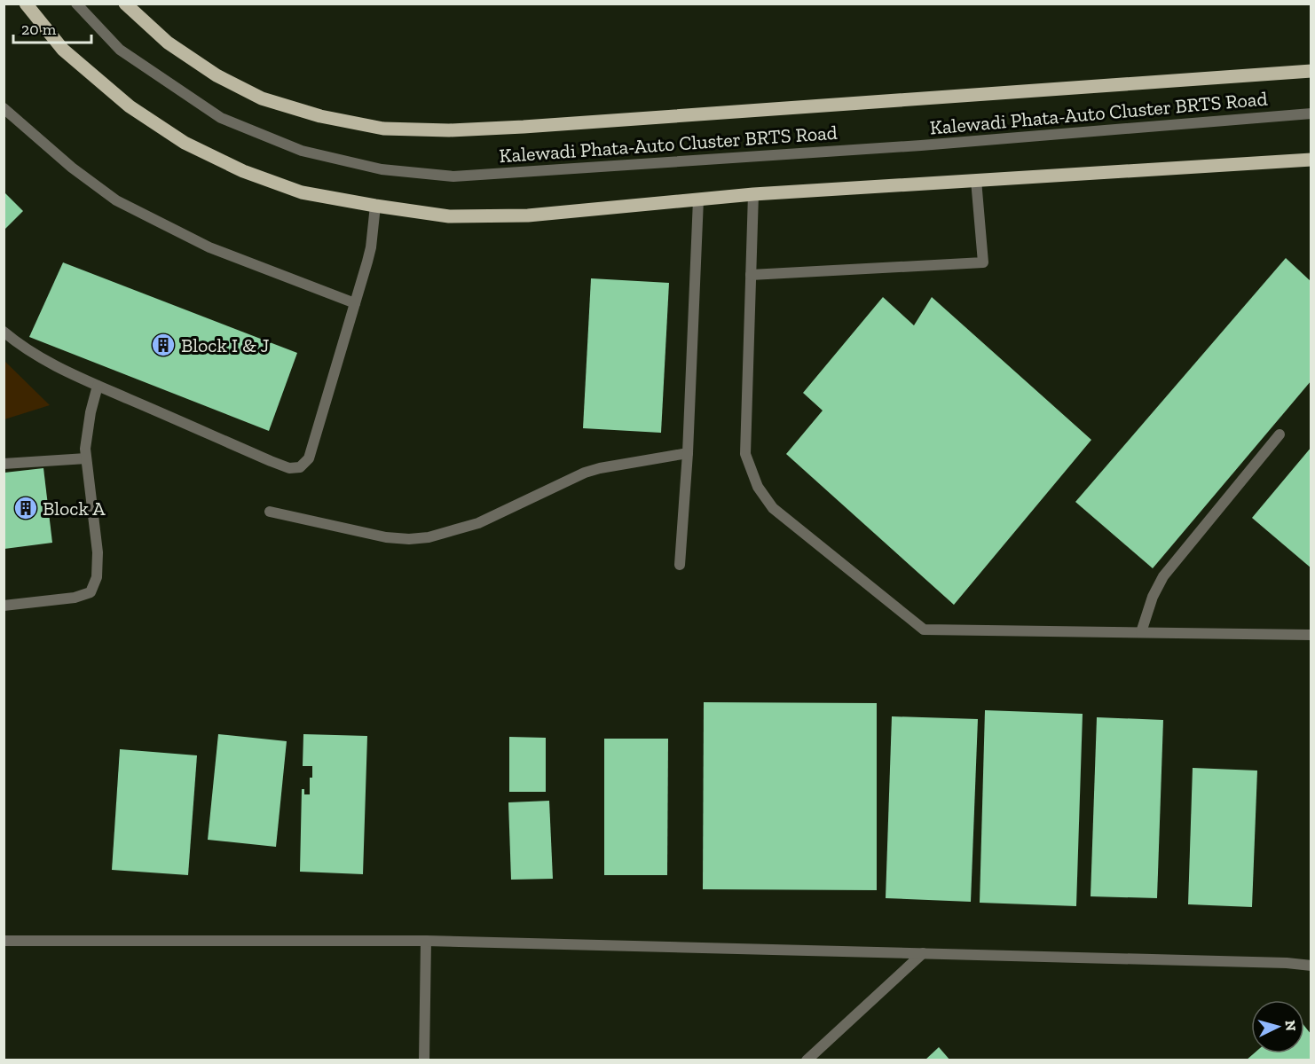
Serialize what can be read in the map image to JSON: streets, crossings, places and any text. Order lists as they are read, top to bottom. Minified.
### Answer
{"streets":{"street":["Kalewadi Phata-Auto Cluster BRTS Road"]},"places":{"building":["Block I & J","Block A"]},"scale_bar":"20 m","north":"right"}
